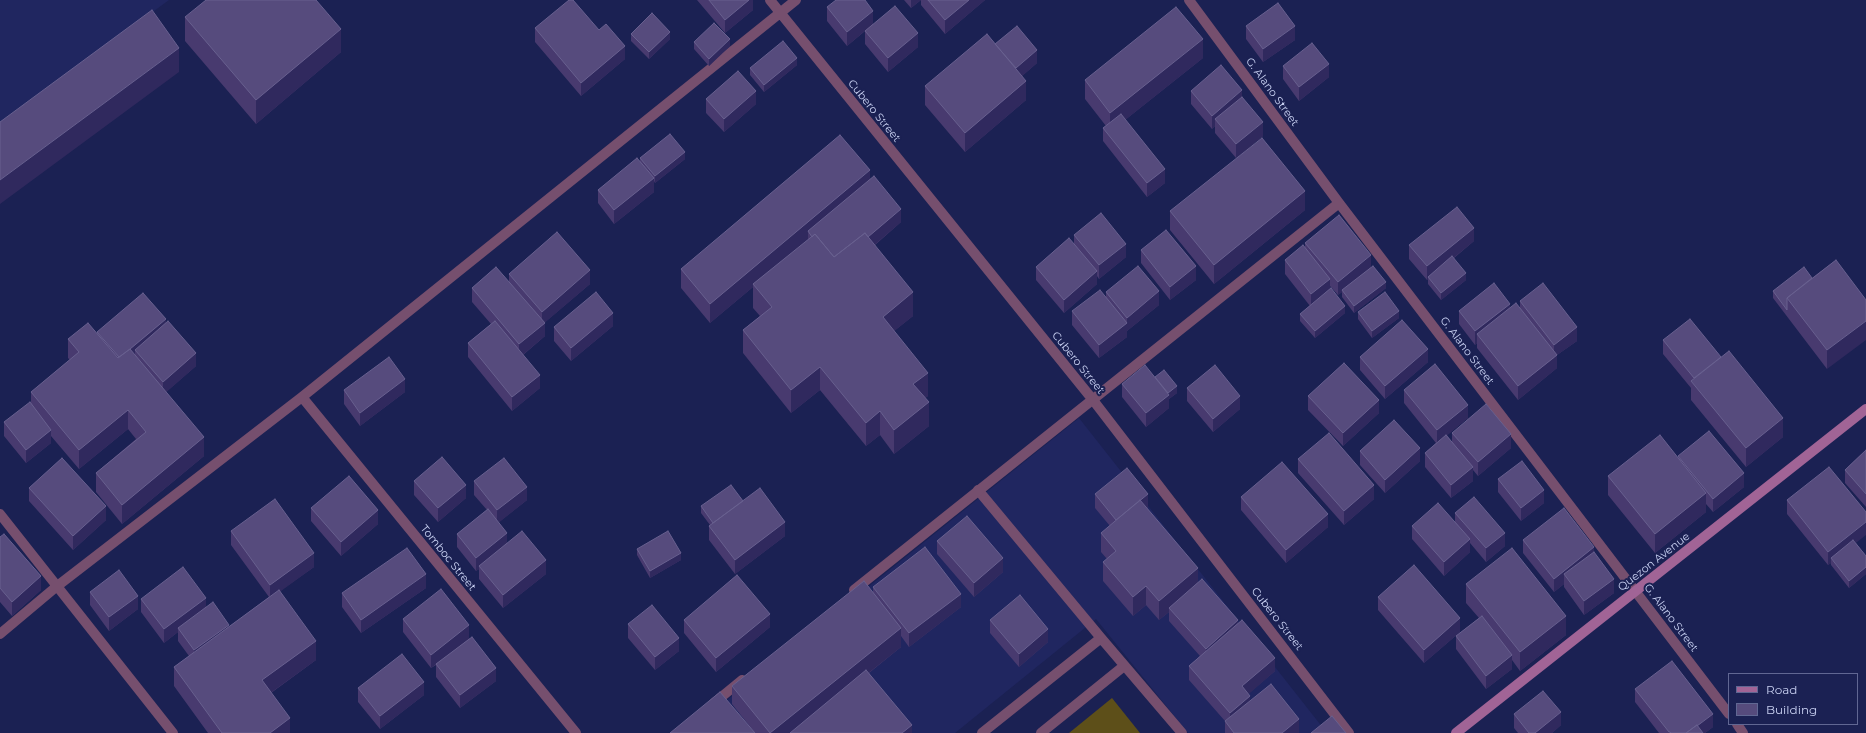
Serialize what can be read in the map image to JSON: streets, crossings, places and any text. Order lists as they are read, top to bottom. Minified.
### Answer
{"streets":{"street":["G. Alano Street","Cubero Street","Tomboc Street","Quezon Avenue"]},"crossings":[["G. Alano Street","Quezon Avenue"]],"legend":["Road","Building"]}
